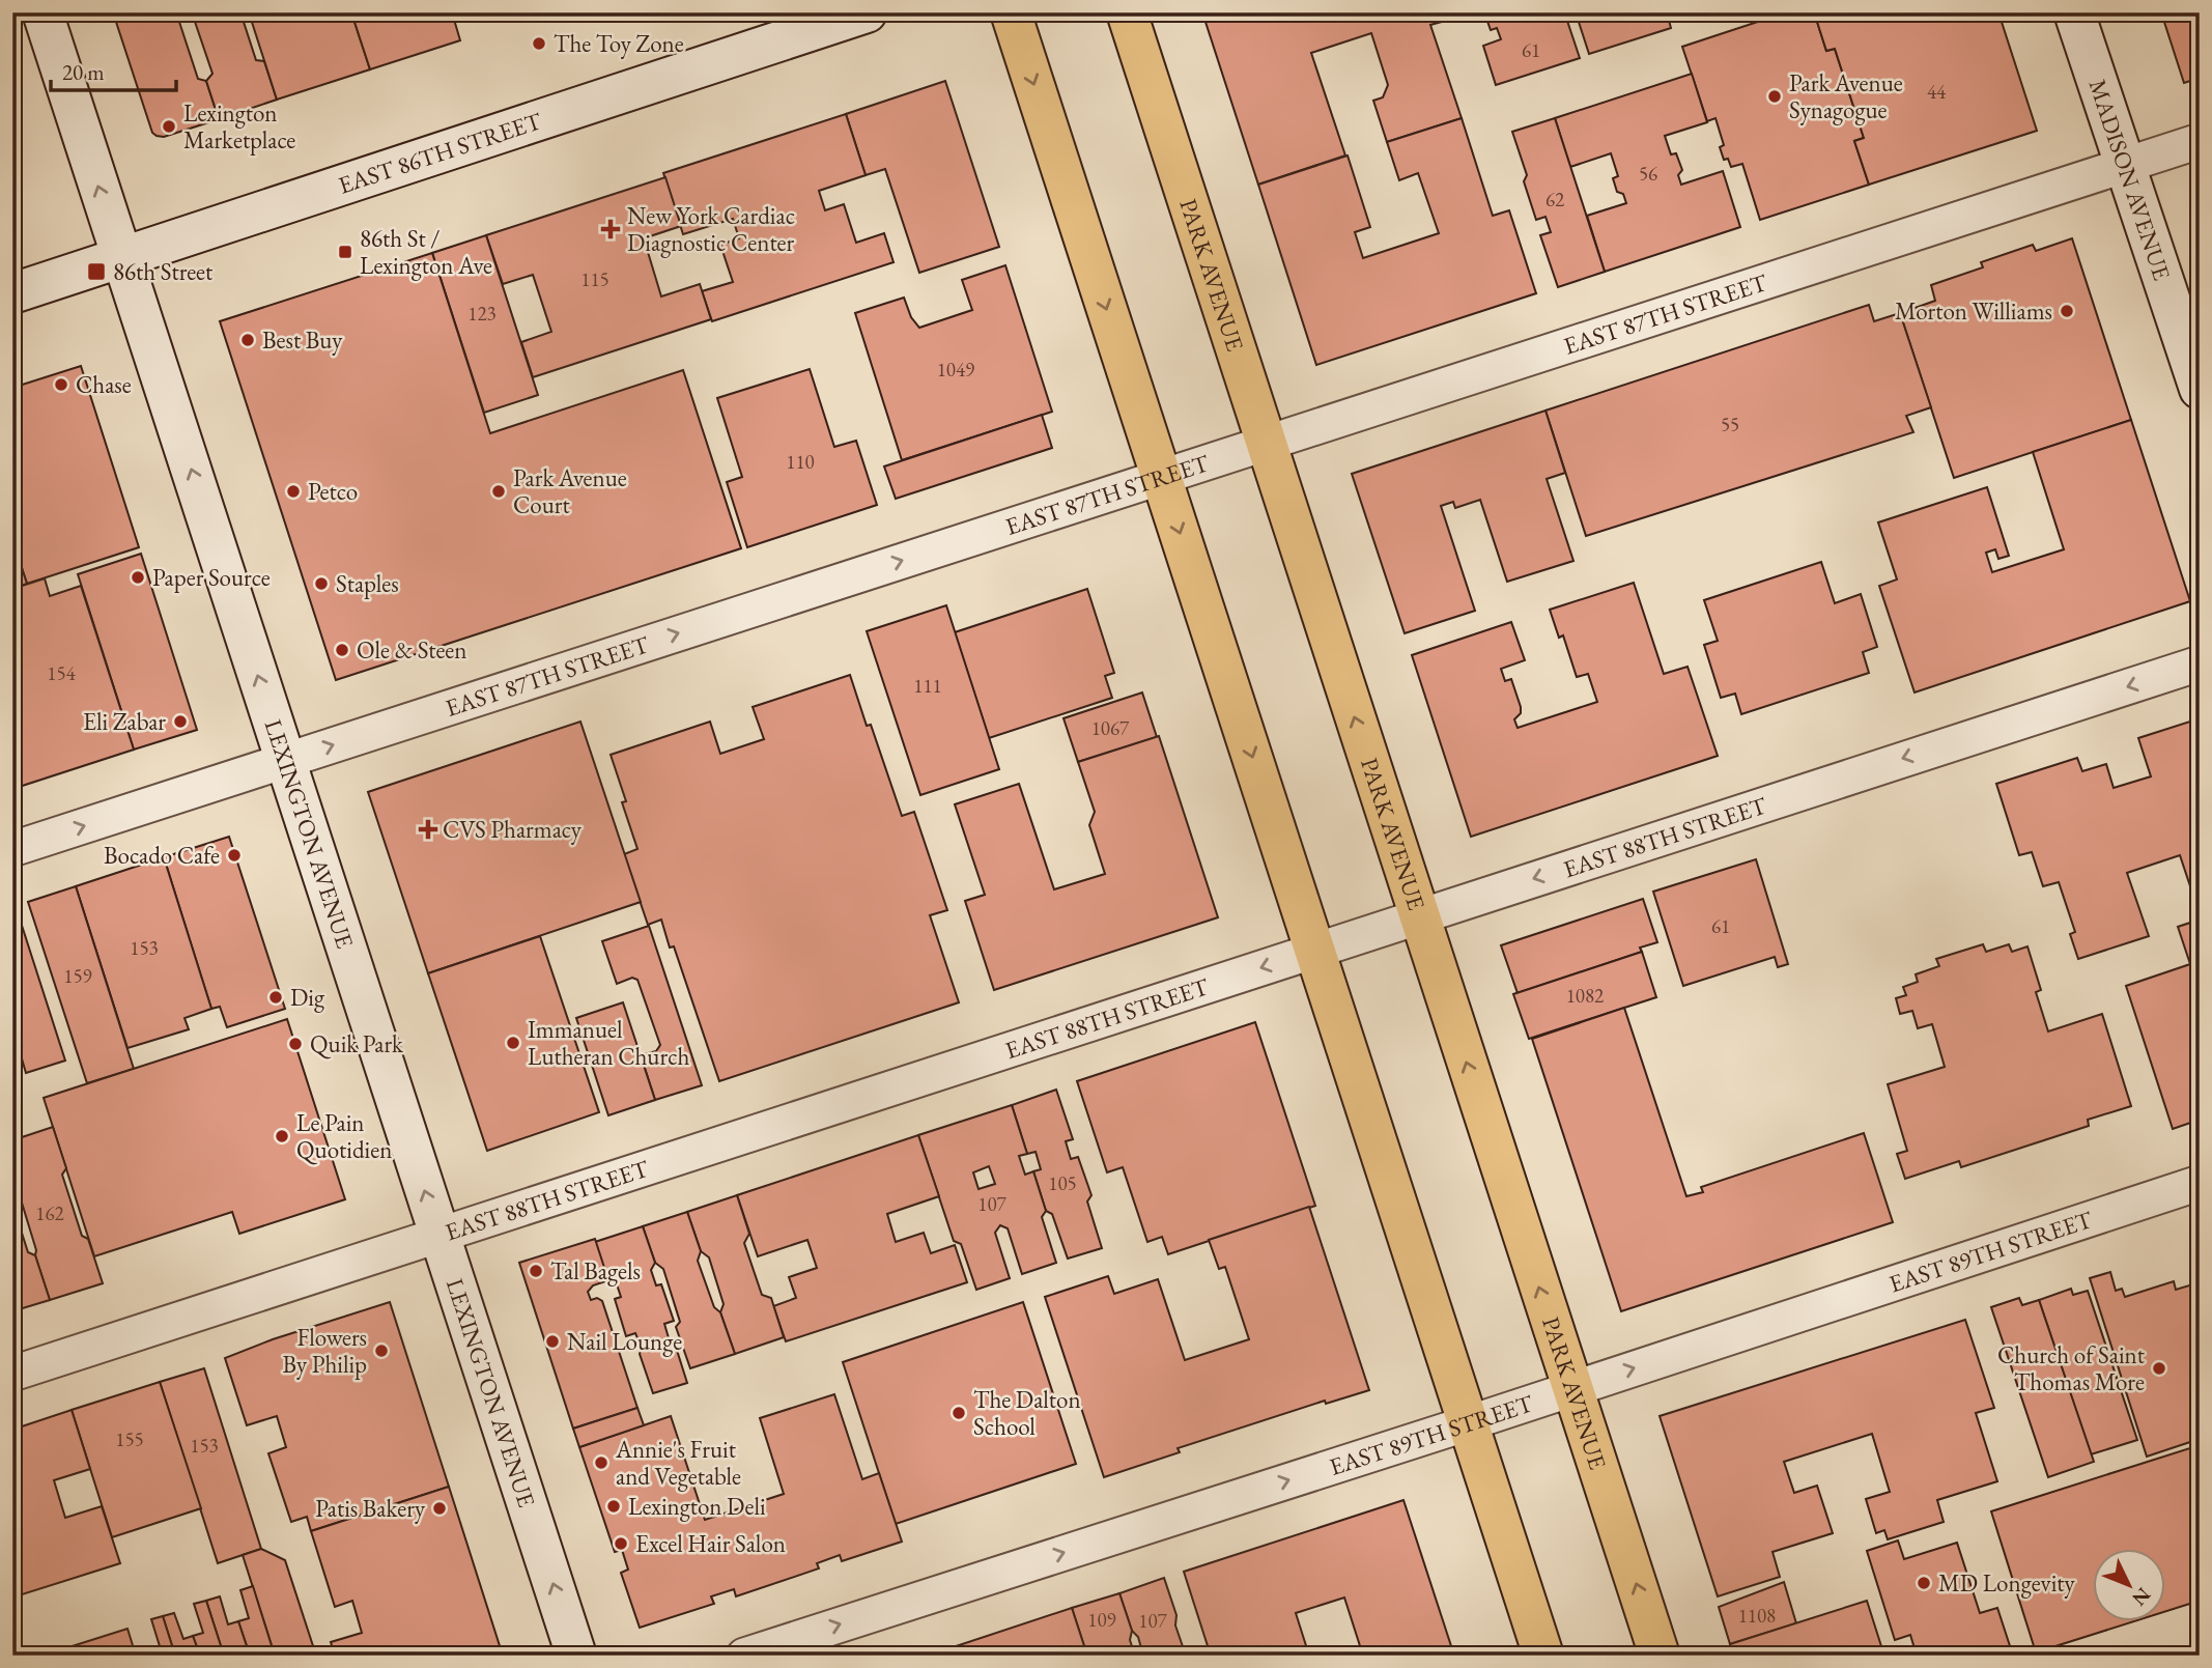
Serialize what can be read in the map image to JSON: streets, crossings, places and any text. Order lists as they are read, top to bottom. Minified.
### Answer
{"streets":{"main road":["EAST 86TH STREET","MADISON AVENUE","PARK AVENUE","LEXINGTON AVENUE"],"street":["EAST 87TH STREET","EAST 88TH STREET","EAST 89TH STREET"]},"crossings":[["EAST 86TH STREET","LEXINGTON AVENUE"],["MADISON AVENUE","EAST 87TH STREET"],["PARK AVENUE","EAST 87TH STREET"],["PARK AVENUE","EAST 88TH STREET"],["PARK AVENUE","EAST 89TH STREET"],["EAST 87TH STREET","LEXINGTON AVENUE"],["LEXINGTON AVENUE","EAST 88TH STREET"]],"one_way":["EAST 87TH STREET","LEXINGTON AVENUE","EAST 88TH STREET","EAST 89TH STREET"],"places":{"other":["The Toy Zone","Park Avenue Synagogue","Lexington Marketplace","Morton Williams","Best Buy","Chase","Petco","Park Avenue Court","Paper Source","Staples","Ole & Steen","Eli Zabar","Bocado Cafe","Dig","Immanuel Lutheran Church","Quik Park","Le Pain Quotidien","Tal Bagels","Nail Lounge","Flowers By Philip","Church of Saint Thomas More","The Dalton School","Annie's Fruit and Vegetable","Lexington Deli","Patis Bakery","Excel Hair Salon","MD Longevity"],"health":["New York Cardiac Diagnostic Center","CVS Pharmacy"],"transit":["86th St / Lexington Ave","86th Street"]},"house_numbers":["61","44","56","62","115","123","1049","55","110","154","111","1067","61","153","159","1082","105","107","162","155","153","1108","109","107"],"scale_bar":"20 m","north":"bottom right"}
